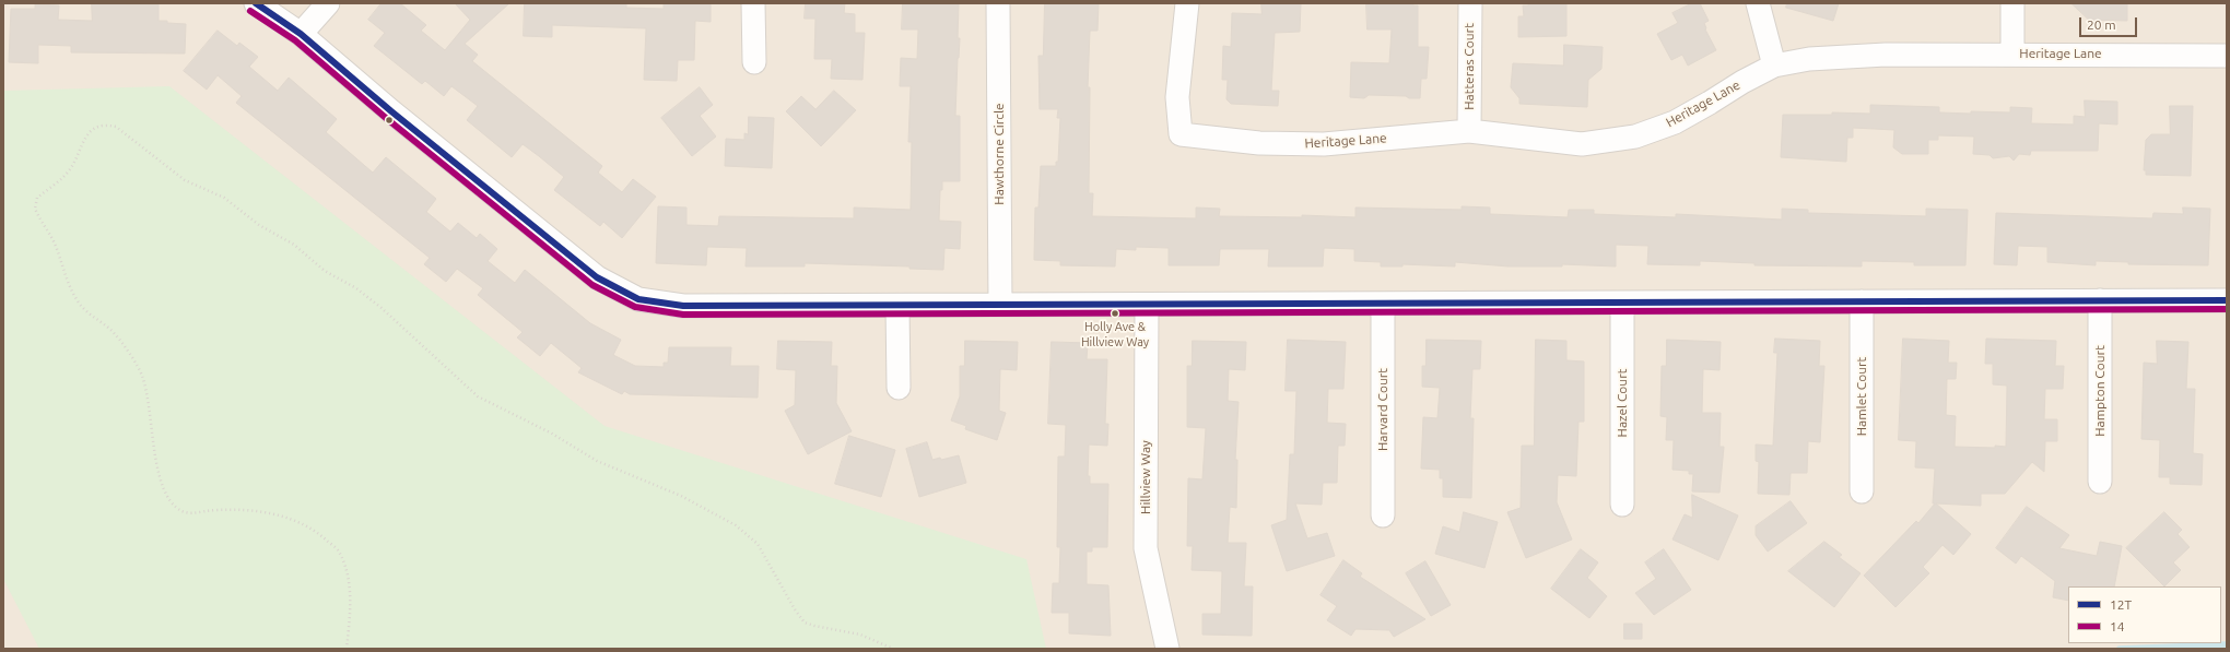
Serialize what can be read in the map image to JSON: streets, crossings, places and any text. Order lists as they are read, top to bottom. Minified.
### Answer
{"streets":{"street":["Heritage Lane","Hatteras Court","Hawthorne Circle","Hampton Court","Hamlet Court","Hazel Court","Harvard Court","Hillview Way"]},"crossings":[["Heritage Lane","Hatteras Court"]],"places":["Holly Ave & Hillview Way"],"lines":["transit line 12T","transit line 14"],"legend":["12T","14"],"scale_bar":"20 m"}
